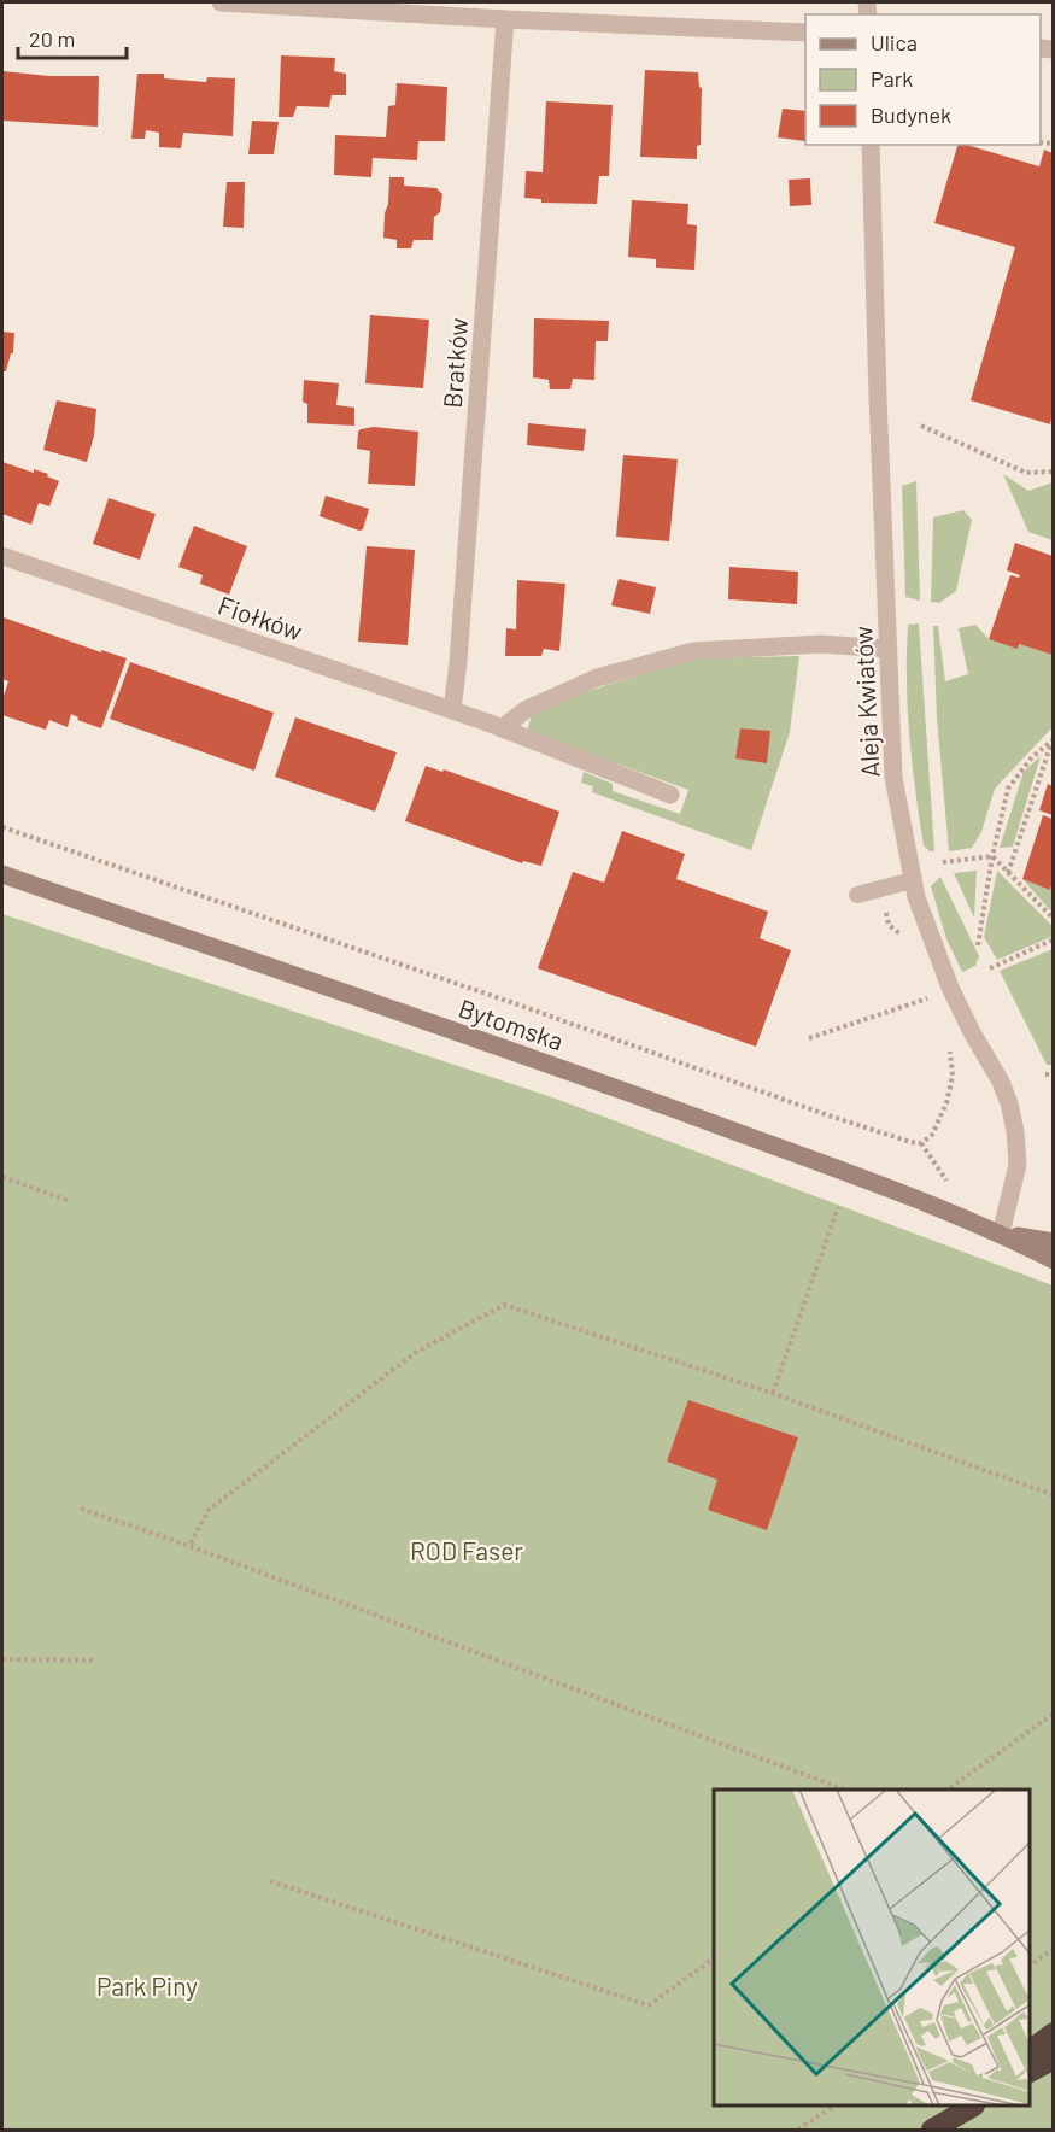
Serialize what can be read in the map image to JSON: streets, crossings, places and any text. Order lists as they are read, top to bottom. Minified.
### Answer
{"streets":{"street":["Bratków","Fiołków","Aleja Kwiatów","Bytomska"]},"crossings":[["Bratków","Fiołków"],["Aleja Kwiatów","Bytomska"]],"parks":["ROD Faser","Park Piny"],"legend":["Ulica","Park","Budynek"],"scale_bar":"20 m"}
